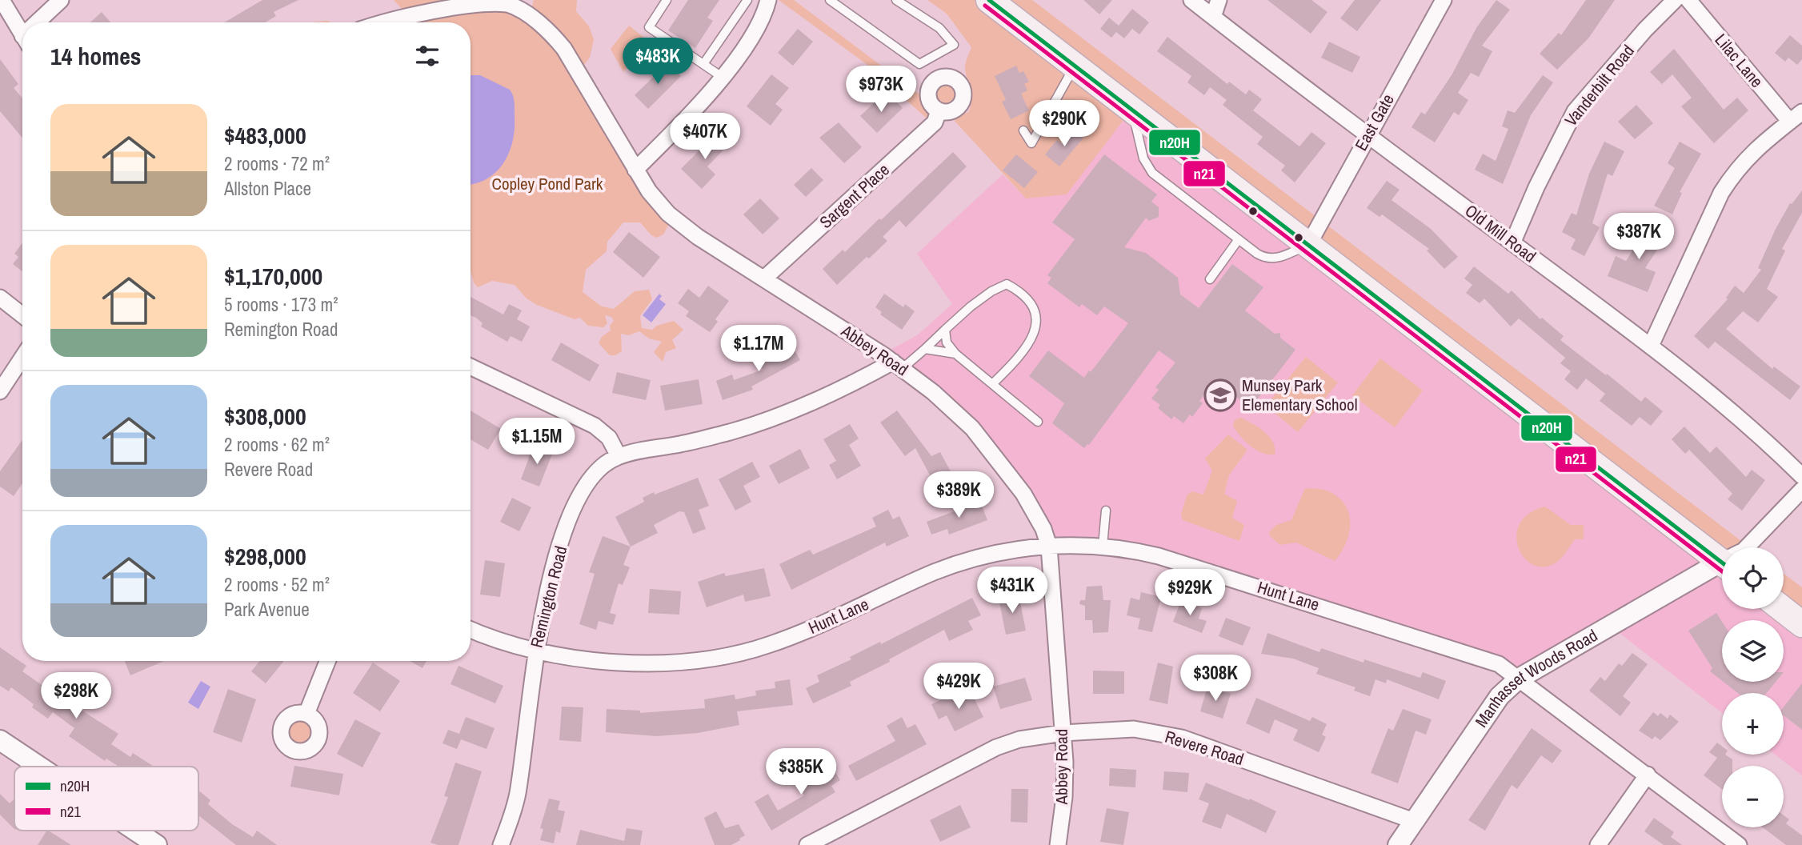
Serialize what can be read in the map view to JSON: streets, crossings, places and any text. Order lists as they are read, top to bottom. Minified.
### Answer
{"streets":{"street":["Lilac Lane","Vanderbilt Road","East Gate","Sargent Place","Old Mill Road","Abbey Road","Hunt Lane","Remington Road","Manhasset Woods Road","Revere Road"]},"crossings":[["Vanderbilt Road","Old Mill Road"],["East Gate","Old Mill Road"],["Sargent Place","Abbey Road"],["Abbey Road","Hunt Lane"],["Abbey Road","Remington Road"],["Abbey Road","Revere Road"],["Hunt Lane","Remington Road"],["Hunt Lane","Manhasset Woods Road"],["Manhasset Woods Road","Revere Road"]],"parks":["Copley Pond Park"],"places":{"school or university":["Munsey Park Elementary School"]},"lines":["transit line n20H","transit line n21"],"legend":["n20H","n21"],"page":{"heading":"14 homes","price":["$483K","$973K","$290K","$407K","$387K","$1.17M","$1.15M","$389K","$431K","$929K","$308K","$429K","$298K","$385K"],"list":[{"name":"$483,000","note":"2 rooms · 72 m² · Allston Place"},{"name":"$1,170,000","note":"5 rooms · 173 m² · Remington Road"},{"name":"$308,000","note":"2 rooms · 62 m² · Revere Road"},{"name":"$298,000","note":"2 rooms · 52 m² · Park Avenue"}],"map_buttons":["+","−"]}}
